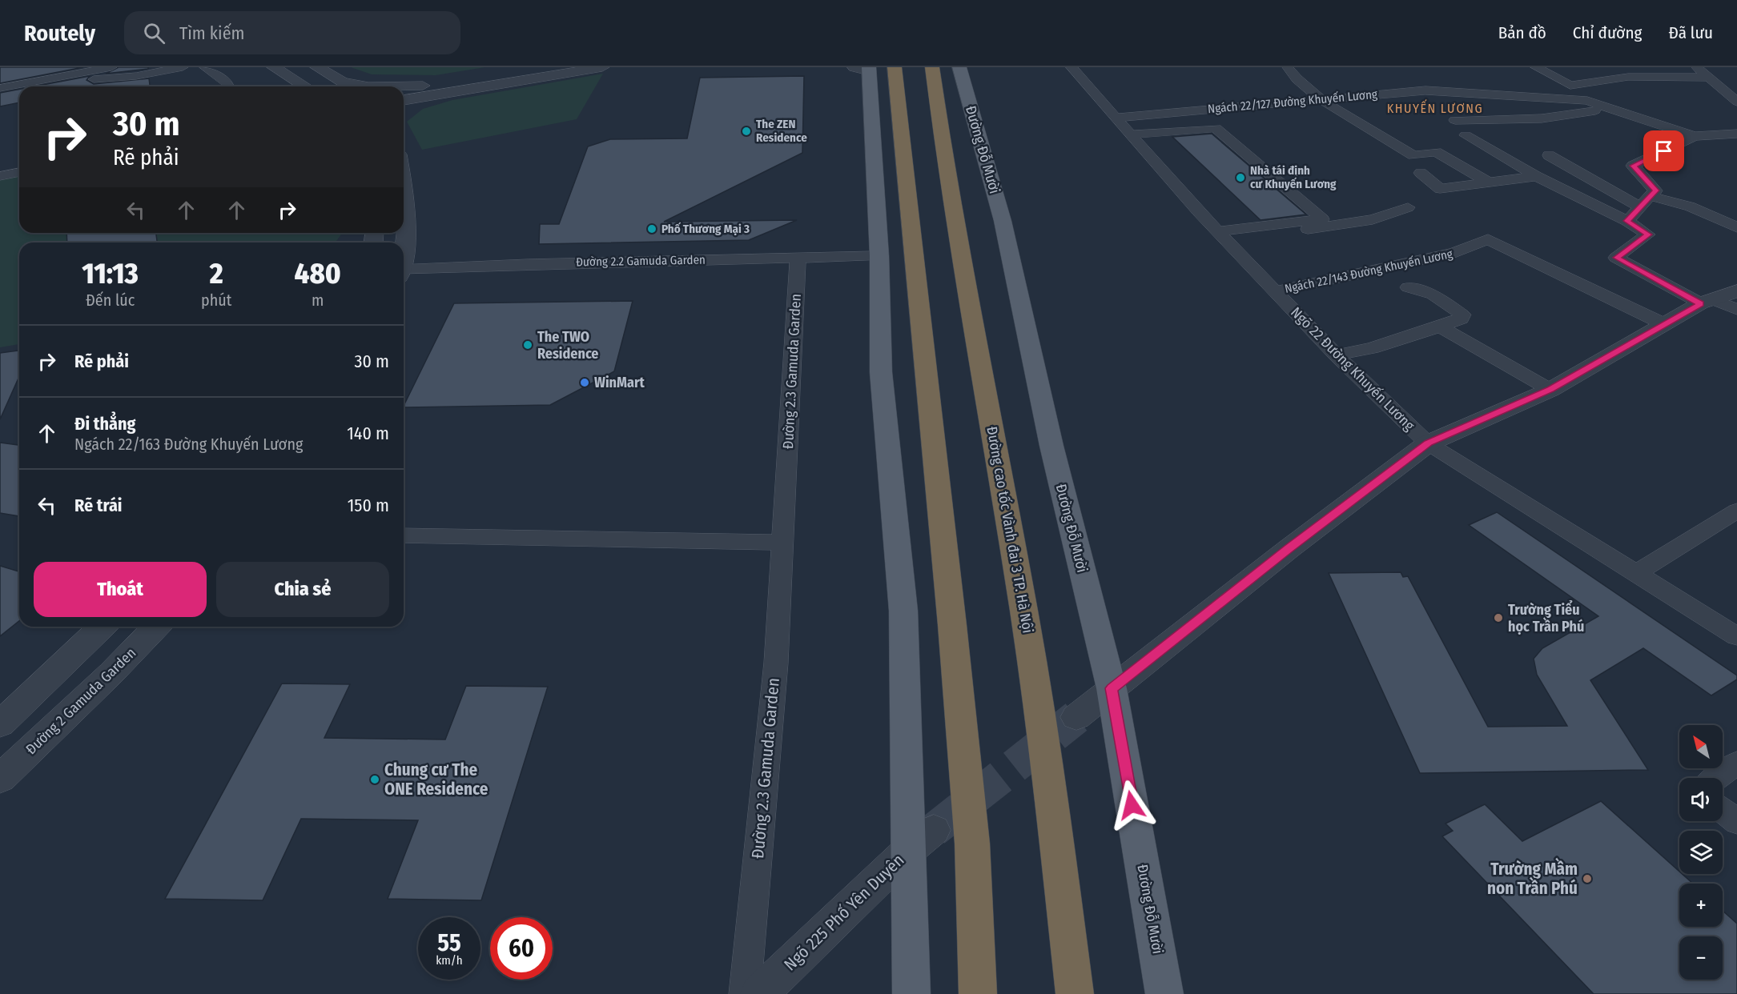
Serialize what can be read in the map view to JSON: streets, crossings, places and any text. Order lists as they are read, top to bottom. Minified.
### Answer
{"streets":{"highway":["Đường cao tốc Vành đai 3 TP. Hà Nội"],"main road":["Đường Đỗ Mười"],"street":["Ngách 22/127 Đường Khuyến Lương","Đường 2.2 Gamuda Garden","Ngách 22/143 Đường Khuyến Lương","Ngõ 22 Đường Khuyến Lương","Đường 2.3 Gamuda Garden","Đường 2 Gamuda Garden","Ngõ 225 Phố Yên Duyên"]},"crossings":[["Ngách 22/127 Đường Khuyến Lương","Ngõ 22 Đường Khuyến Lương"],["Đường 2.2 Gamuda Garden","Đường 2.3 Gamuda Garden"],["Ngách 22/143 Đường Khuyến Lương","Ngõ 22 Đường Khuyến Lương"]],"districts":["KHUYẾN LƯƠNG"],"places":["The ZEN Residence","Nhà tái định cư Khuyến Lương","Phố Thương Mại 3","The TWO Residence","WinMart","Trường Tiểu học Trần Phú","Chung cư The ONE Residence","Trường Mầm non Trần Phú"],"north":"top left","page":{"header":"Routely","search":"Tìm kiếm","nav":["Bản đồ","Chỉ đường","Đã lưu"],"turn":["30 m","Rẽ phải"],"eta":["11:13","Đến lúc","2","phút","480","m"],"list":[{"name":"Rẽ phải","value":"30 m"},{"name":"Đi thẳng","note":"Ngách 22/163 Đường Khuyến Lương","value":"140 m"},{"name":"Rẽ trái","value":"150 m"}],"buttons":["Thoát","Chia sẻ"],"map_buttons":["+","−"],"speed":"55 km/h","limit":"60"}}
